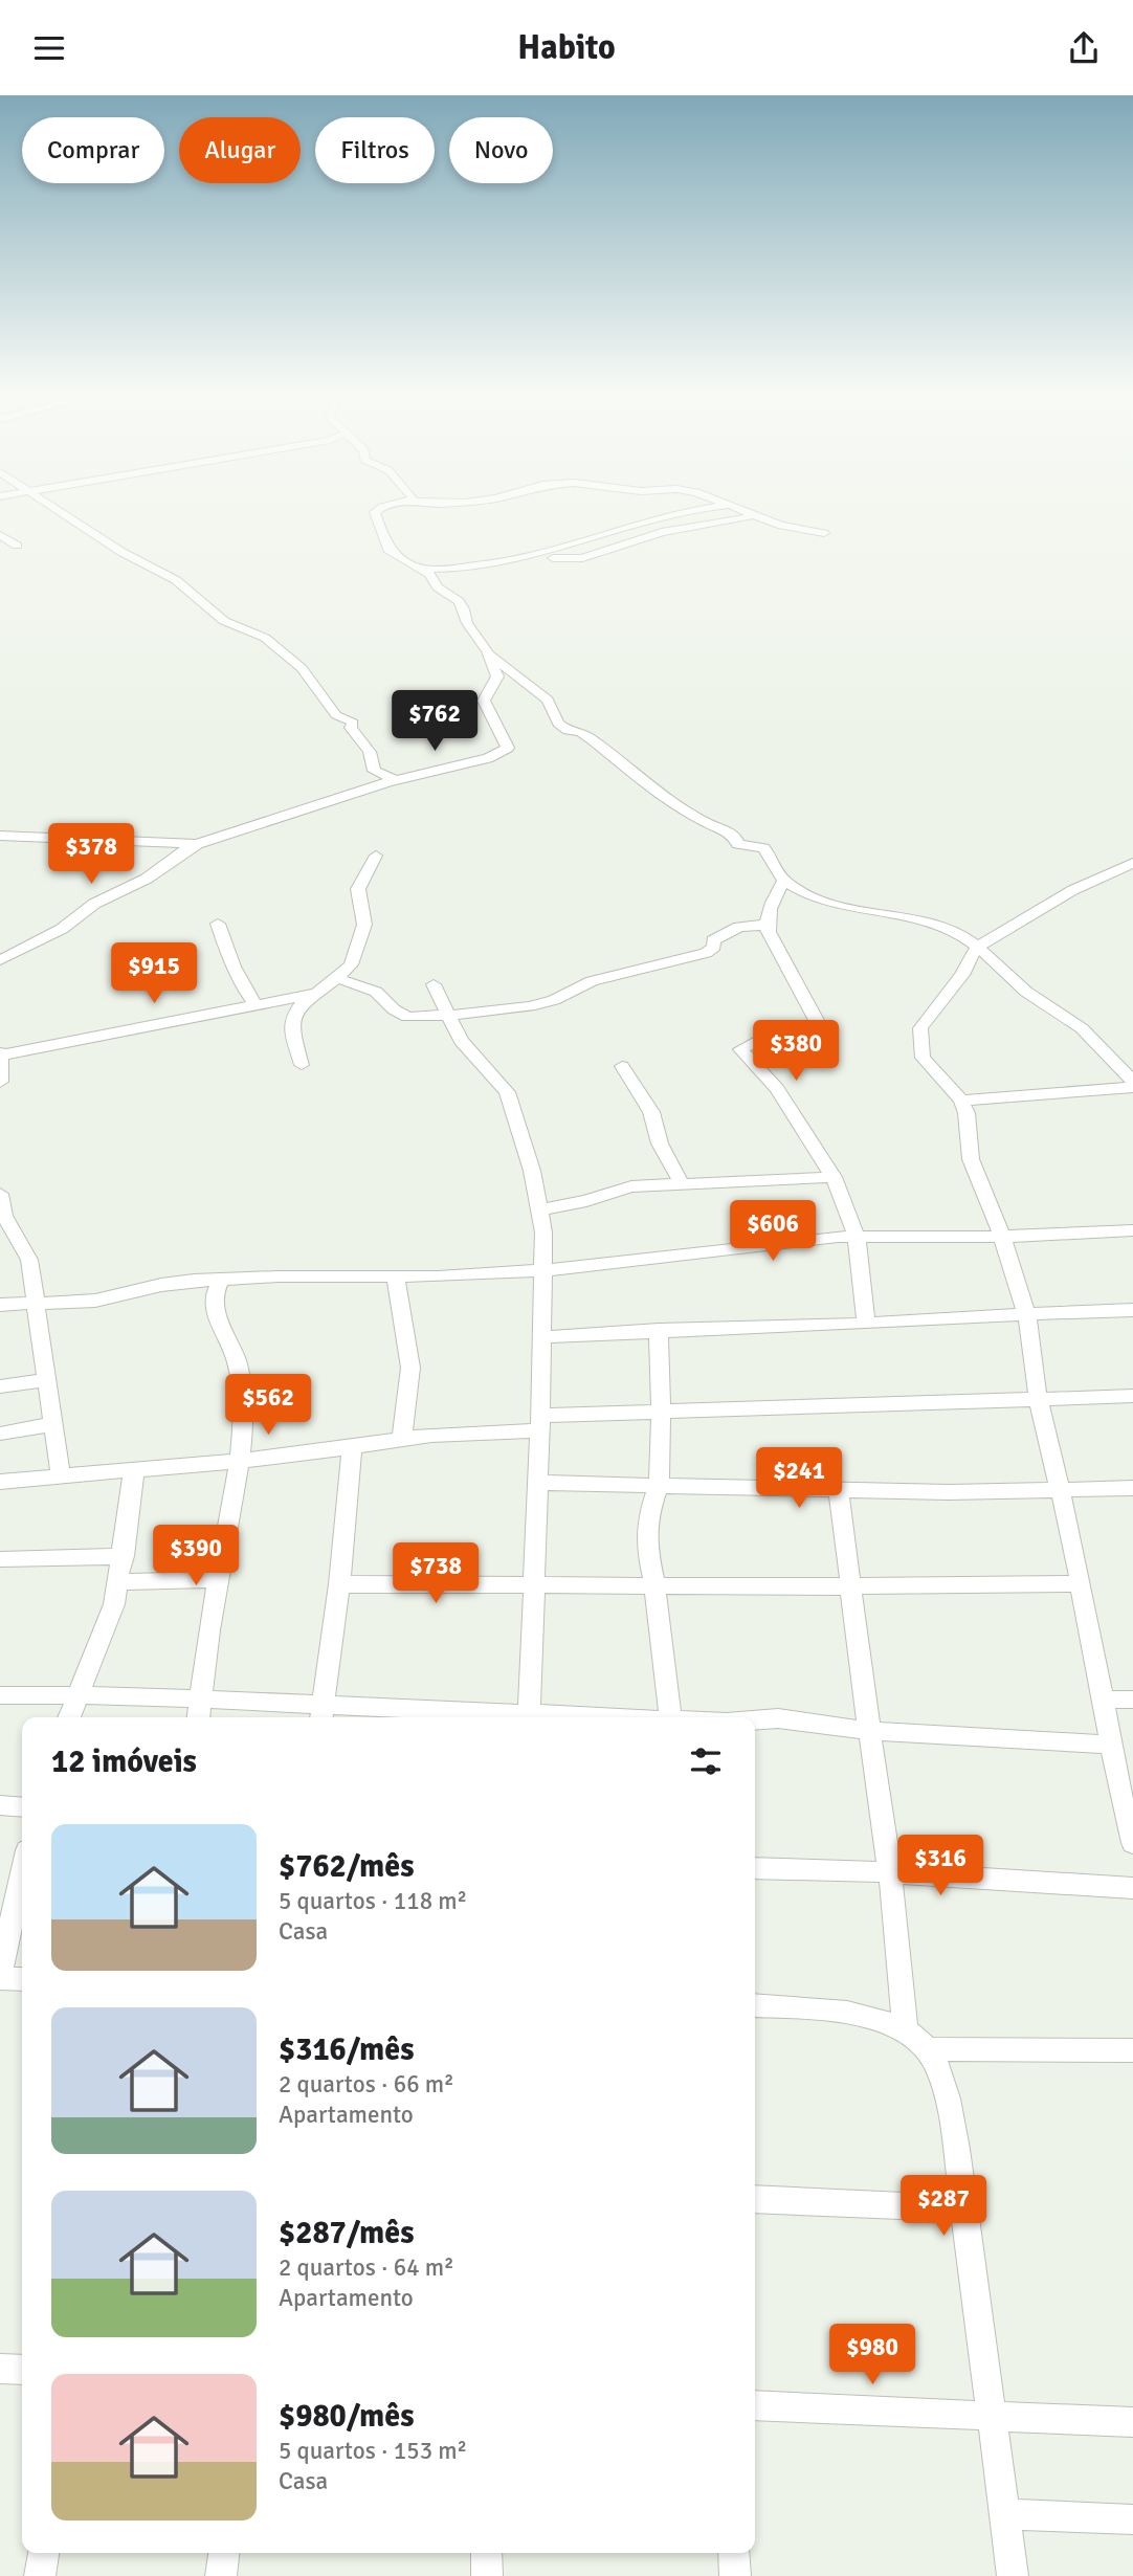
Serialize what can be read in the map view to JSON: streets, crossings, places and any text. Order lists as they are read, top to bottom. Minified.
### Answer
{"page":{"header":"Habito","chip":["Comprar","Alugar","Filtros","Novo"],"price":["$762","$378","$915","$380","$606","$562","$241","$390","$738","$316","$287","$980"],"heading":"12 imóveis","list":[{"name":"$762/mês","note":"5 quartos · 118 m² · Casa"},{"name":"$316/mês","note":"2 quartos · 66 m² · Apartamento"},{"name":"$287/mês","note":"2 quartos · 64 m² · Apartamento"},{"name":"$980/mês","note":"5 quartos · 153 m² · Casa"}]}}
